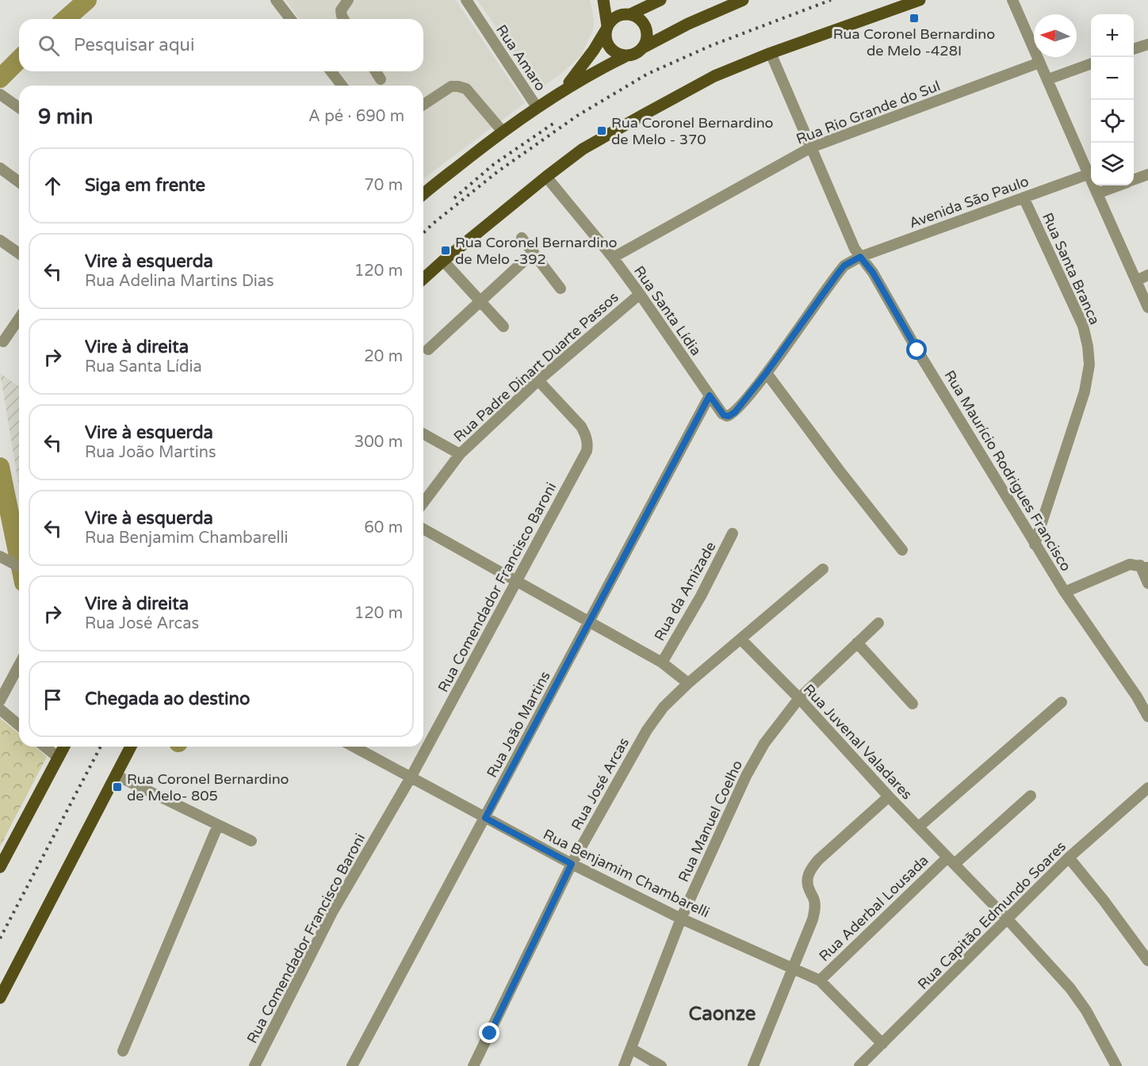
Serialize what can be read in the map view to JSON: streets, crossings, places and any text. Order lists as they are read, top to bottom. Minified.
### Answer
{"streets":{"street":["Rua Amaro","Rua Rio Grande do Sul","Avenida São Paulo","Rua Santa Branca","Rua Santa Lídia","Rua Padre Dinart Duarte Passos","Rua Maurício Rodrigues Francisco","Rua Comendador Francisco Baroni","Rua da Amizade","Rua João Martins","Rua Juvenal Valadares","Rua José Arcas","Rua Manuel Coelho","Rua Benjamim Chambarelli","Rua Aderbal Lousada","Rua Capitão Edmundo Soares"]},"crossings":[["Rua Rio Grande do Sul","Rua Santa Lídia"],["Rua Rio Grande do Sul","Rua Maurício Rodrigues Francisco"],["Avenida São Paulo","Rua Santa Branca"],["Avenida São Paulo","Rua Santa Lídia"],["Avenida São Paulo","Rua Maurício Rodrigues Francisco"],["Rua Santa Branca","Rua Maurício Rodrigues Francisco"],["Rua Santa Lídia","Rua Padre Dinart Duarte Passos"],["Rua Santa Lídia","Rua João Martins"],["Rua Padre Dinart Duarte Passos","Rua Comendador Francisco Baroni"],["Rua Comendador Francisco Baroni","Rua Benjamim Chambarelli"],["Rua João Martins","Rua Benjamim Chambarelli"],["Rua Juvenal Valadares","Rua José Arcas"],["Rua Juvenal Valadares","Rua Manuel Coelho"],["Rua Juvenal Valadares","Rua Aderbal Lousada"],["Rua Juvenal Valadares","Rua Capitão Edmundo Soares"],["Rua José Arcas","Rua Benjamim Chambarelli"],["Rua Manuel Coelho","Rua Benjamim Chambarelli"],["Rua Benjamim Chambarelli","Rua Aderbal Lousada"],["Rua Benjamim Chambarelli","Rua Capitão Edmundo Soares"]],"districts":["Caonze"],"places":{"transit":["Rua Coronel Bernardino de Melo -428I","Rua Coronel Bernardino de Melo - 370","Rua Coronel Bernardino de Melo -392","Rua Coronel Bernardino de Melo- 805"]},"north":"left","page":{"map_buttons":["+","−"],"search":"Pesquisar aqui","heading":["9 min","A pé · 690 m"],"list":[["Siga em frente","70 m"],["Vire à esquerda","Rua Adelina Martins Dias","120 m"],["Vire à direita","Rua Santa Lídia","20 m"],["Vire à esquerda","Rua João Martins","300 m"],["Vire à esquerda","Rua Benjamim Chambarelli","60 m"],["Vire à direita","Rua José Arcas","120 m"],"Chegada ao destino"]}}
